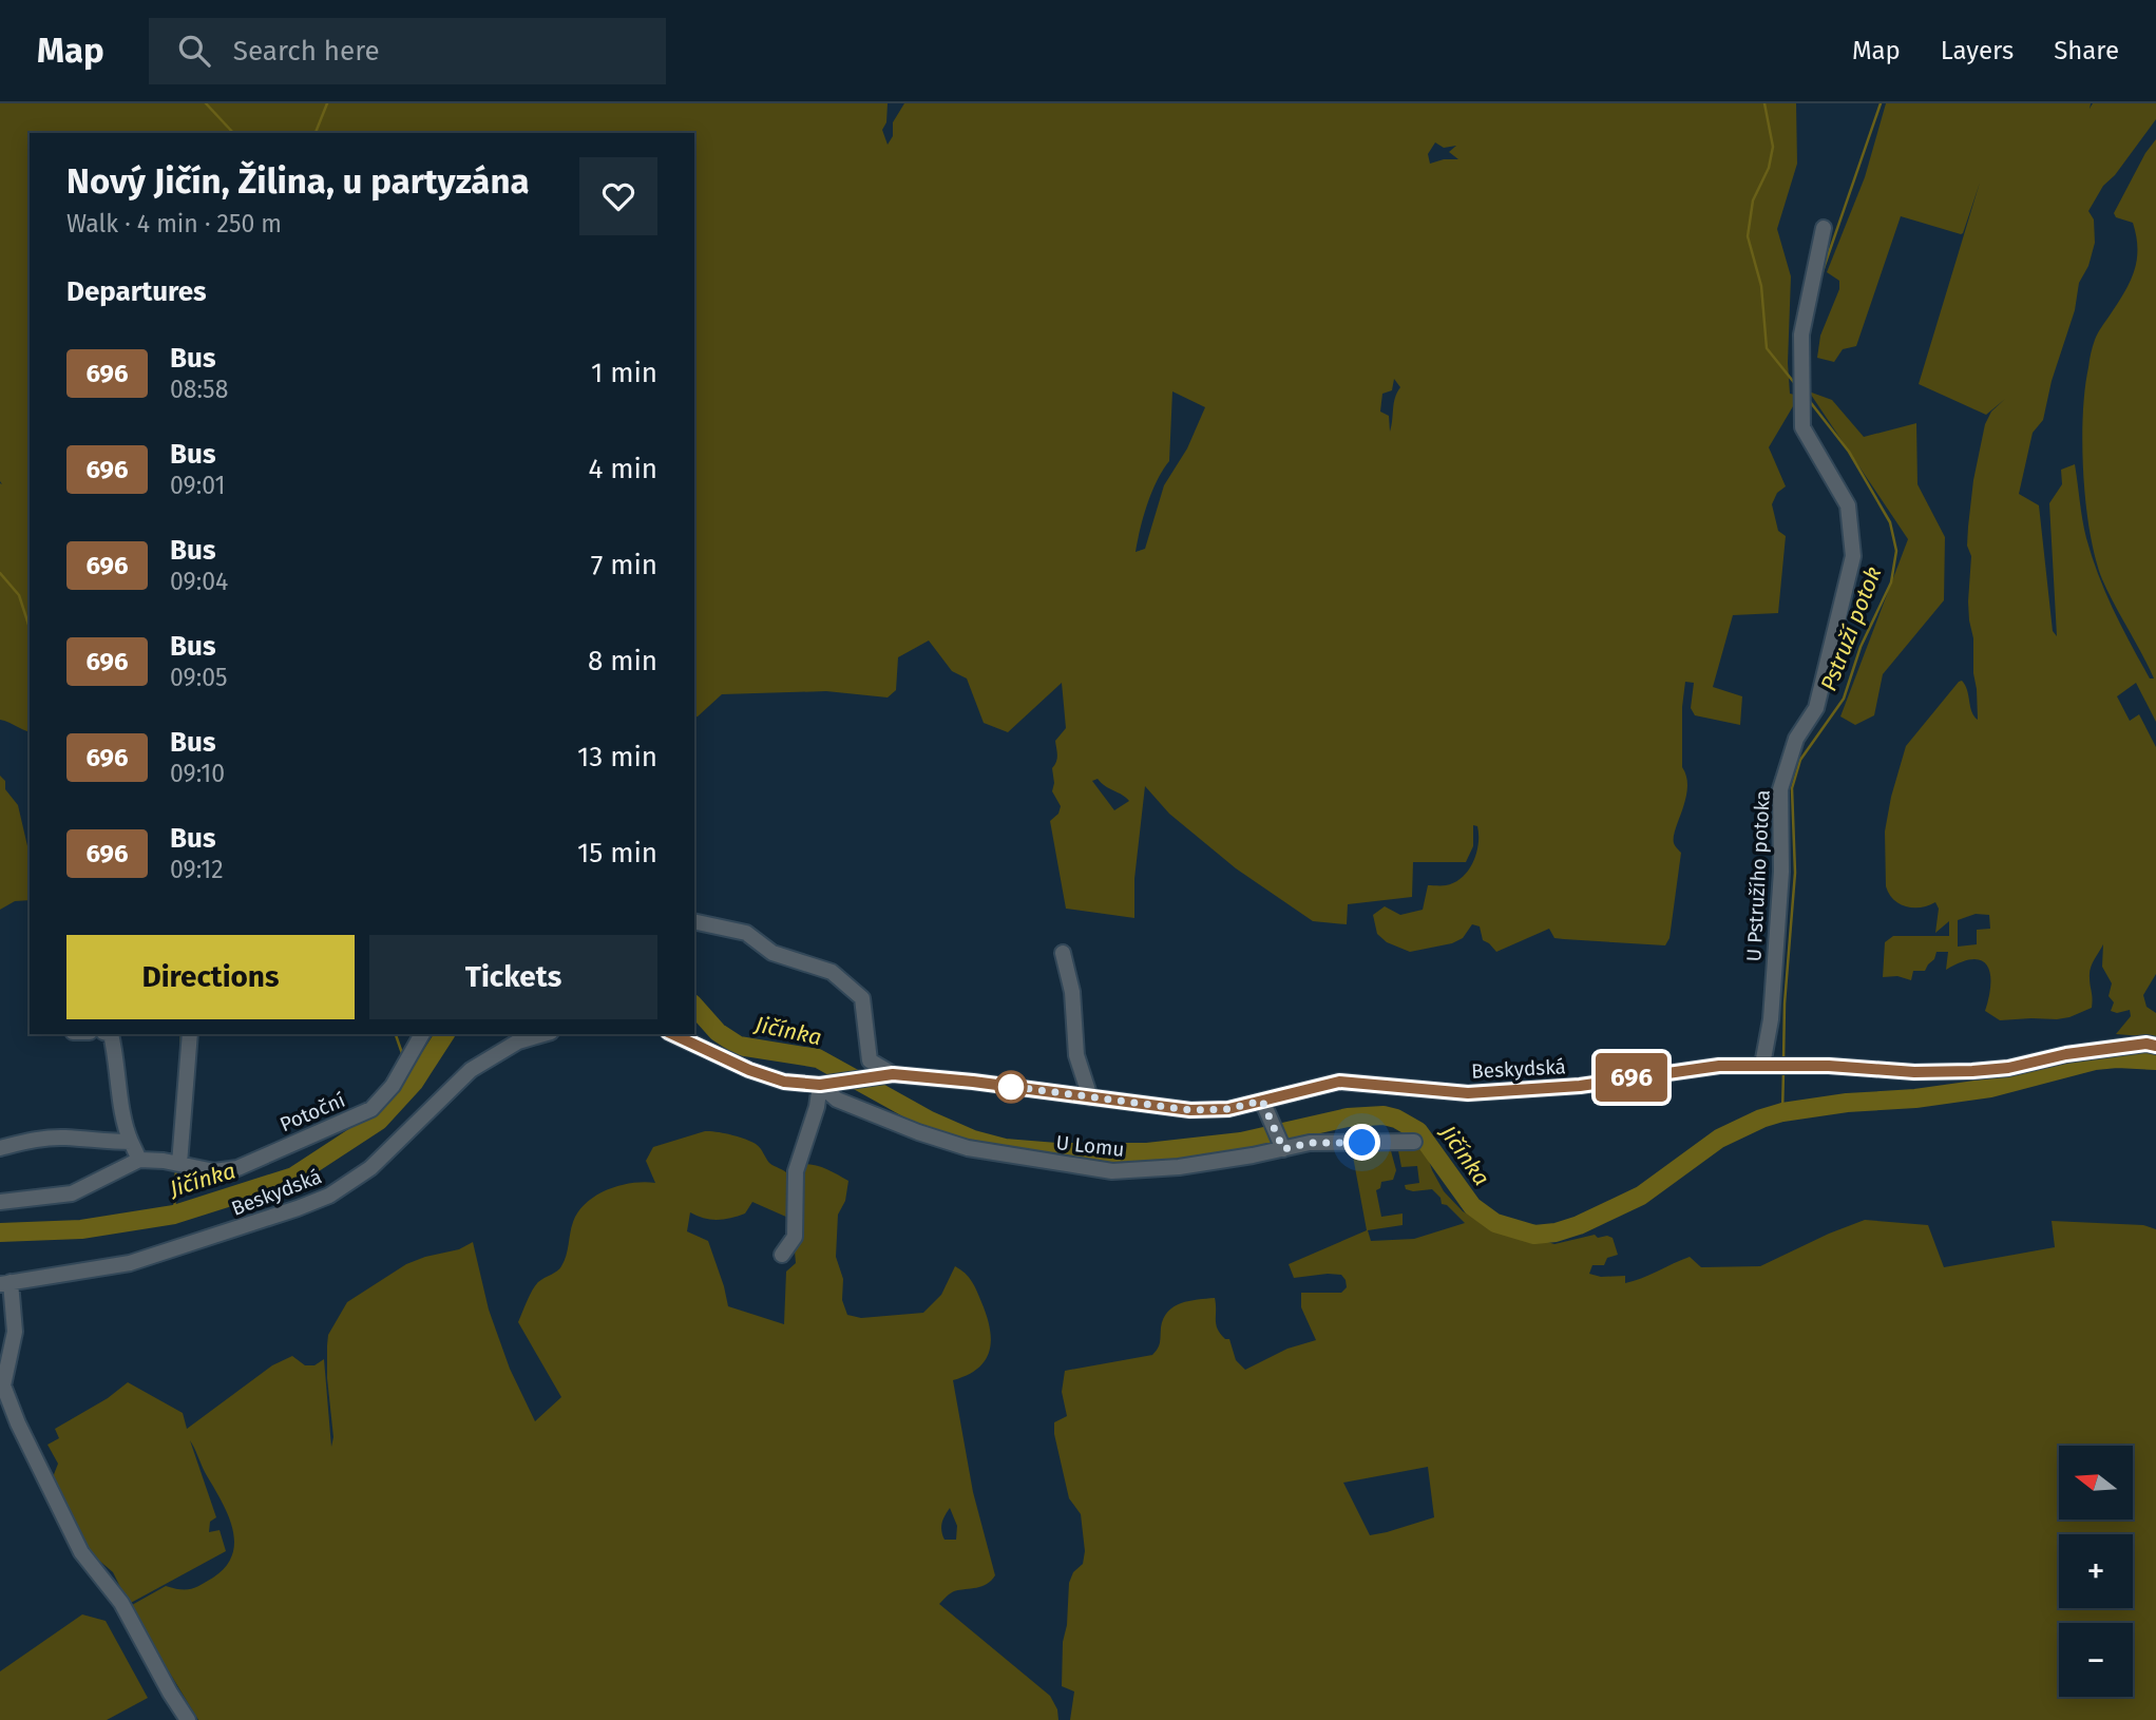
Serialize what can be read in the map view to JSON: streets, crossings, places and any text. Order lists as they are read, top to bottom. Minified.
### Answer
{"streets":{"street":["U Pstružího potoka","Beskydská","Potoční","U Lomu"]},"crossings":[["U Pstružího potoka","Beskydská"],["Beskydská","U Lomu"]],"water":["Pstruží potok","Jičínka"],"lines":["bus line 696"],"north":"left","page":{"header":"Map","search":"Search here","nav":["Map","Layers","Share"],"on_map":"696","heading":[["Nový Jičín, Žilina, u partyzána","Walk · 4 min · 250 m"],"Departures"],"list":[{"mark":"696","name":"Bus","note":"08:58","value":"1 min"},{"mark":"696","name":"Bus","note":"09:01","value":"4 min"},{"mark":"696","name":"Bus","note":"09:04","value":"7 min"},{"mark":"696","name":"Bus","note":"09:05","value":"8 min"},{"mark":"696","name":"Bus","note":"09:10","value":"13 min"},{"mark":"696","name":"Bus","note":"09:12","value":"15 min"}],"buttons":["Directions","Tickets"],"map_buttons":["+","−"]}}
